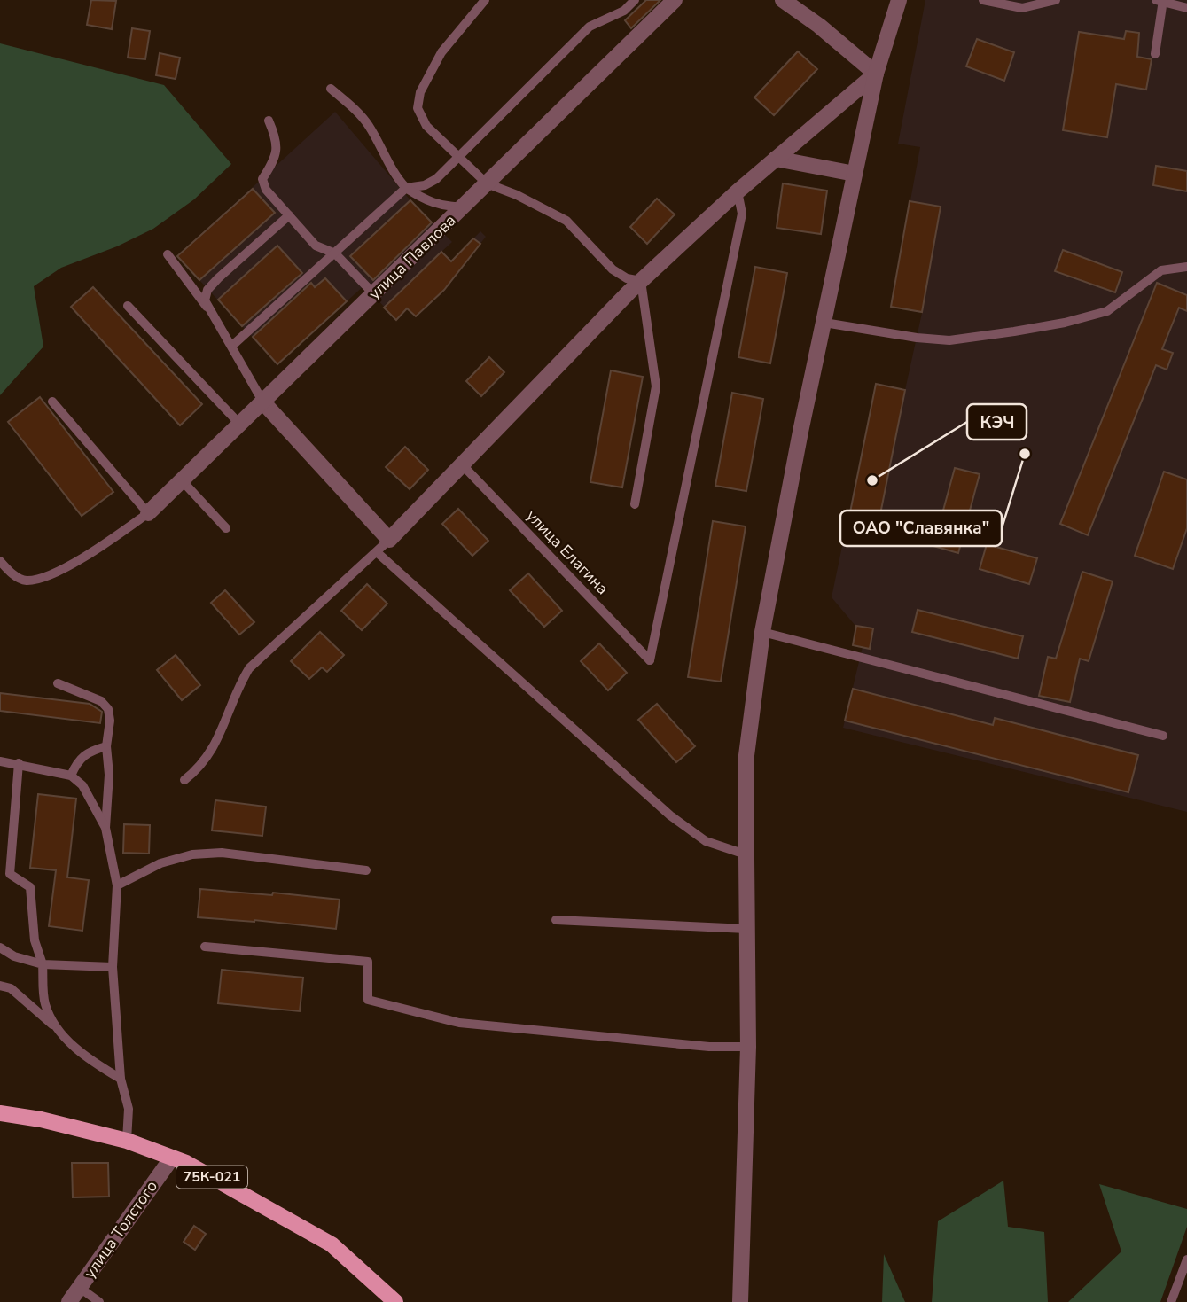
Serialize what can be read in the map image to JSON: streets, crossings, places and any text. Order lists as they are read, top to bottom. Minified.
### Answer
{"streets":{"main road":["75К-021"],"street":["улица Павлова","улица Толстого"],"lane":["улица Елагина"]},"crossings":[["75К-021","улица Толстого"]],"places":["ОАО \"Славянка\"","КЭЧ"]}
